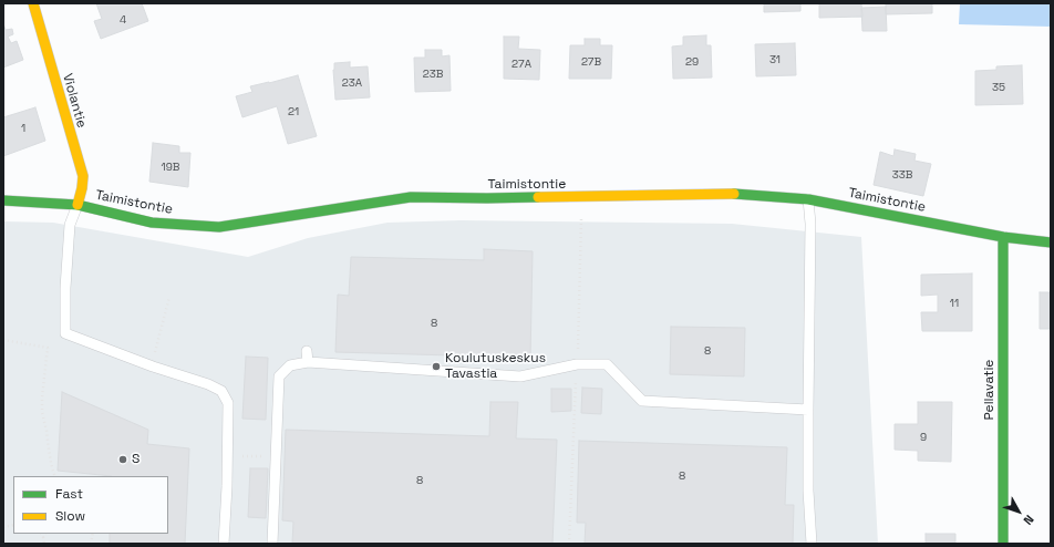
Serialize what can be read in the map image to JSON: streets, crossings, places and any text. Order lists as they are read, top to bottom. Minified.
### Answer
{"streets":{"street":["Violantie","Taimistontie","Pellavatie"]},"crossings":[["Violantie","Taimistontie"],["Taimistontie","Pellavatie"]],"places":["Koulutuskeskus Tavastia","S"],"house_numbers":["4","31","27B","29","27A","23B","23A","35","21","1","19B","33B","11","8","8","9","8","8"],"legend":["Fast","Slow"],"north":"bottom right"}
